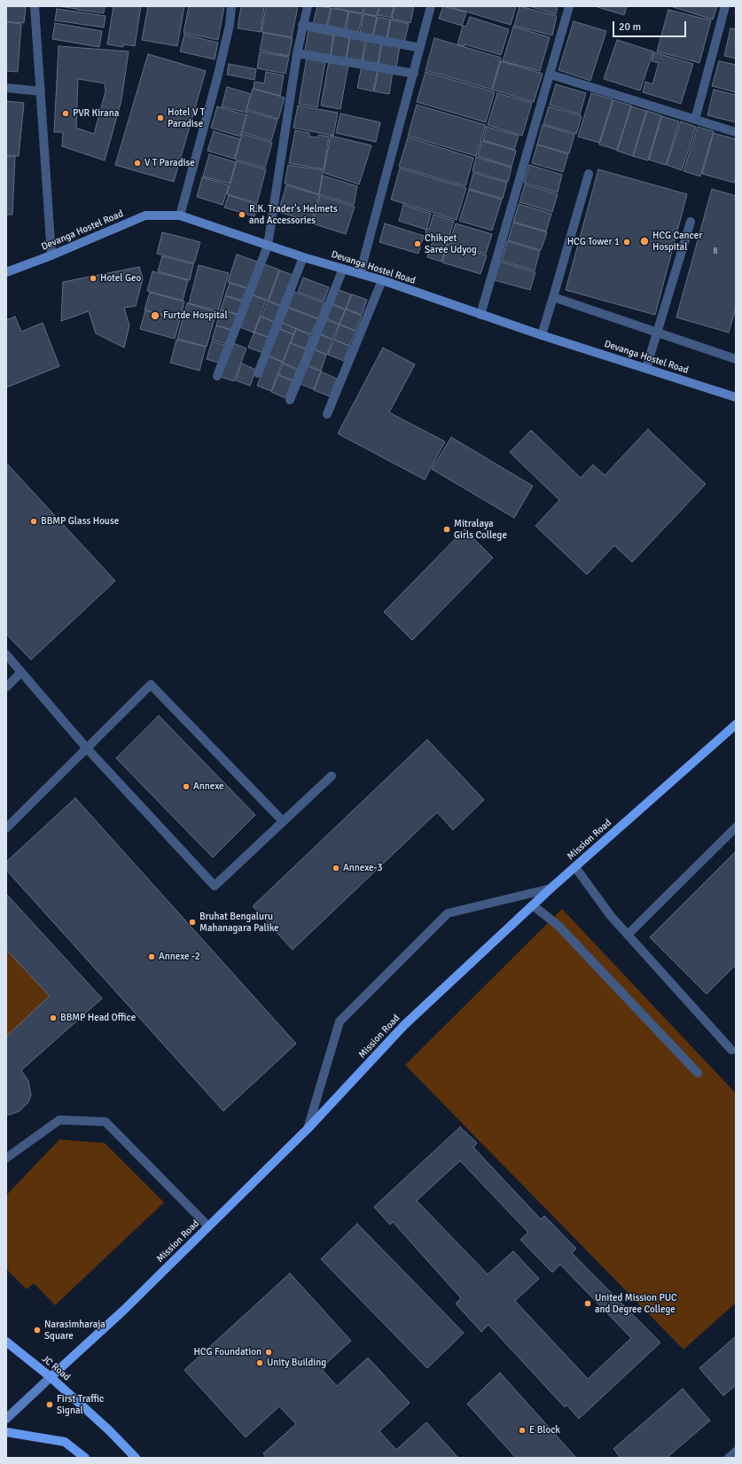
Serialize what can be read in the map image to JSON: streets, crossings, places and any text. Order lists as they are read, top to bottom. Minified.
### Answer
{"streets":{"main road":["Devanga Hostel Road","Mission Road","JC Road"]},"crossings":[["Mission Road","JC Road"]],"places":["PVR Kirana","Hotel V T Paradise","V T Paradise","R.K. Trader's Helmets and Accessories","HCG Cancer Hospital","HCG Tower 1","Chikpet Saree Udyog","Hotel Geo","Furtde Hospital","BBMP Glass House","Mitralaya Girls College","Annexe","Annexe-3","Bruhat Bengaluru Mahanagara Palike","Annexe -2","BBMP Head Office","United Mission PUC and Degree College","Narasimharaja Square","HCG Foundation","Unity Building","First Traffic Signal","E Block"],"house_numbers":["8"],"scale_bar":"20 m"}
